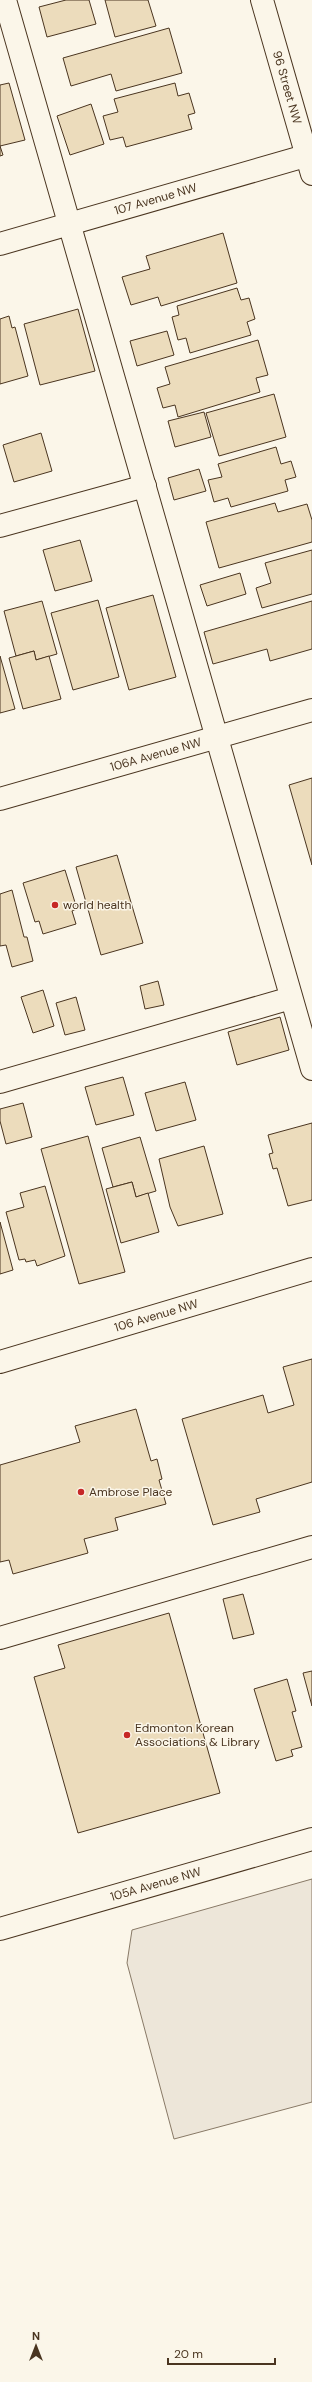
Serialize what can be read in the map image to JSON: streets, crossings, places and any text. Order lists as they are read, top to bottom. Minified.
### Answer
{"streets":{"street":["96 Street NW","107 Avenue NW","106A Avenue NW","106 Avenue NW","105A Avenue NW"]},"crossings":[["96 Street NW","107 Avenue NW"]],"places":["world health","Ambrose Place","Edmonton Korean Associations & Library"],"scale_bar":"20 m","north":"top"}
